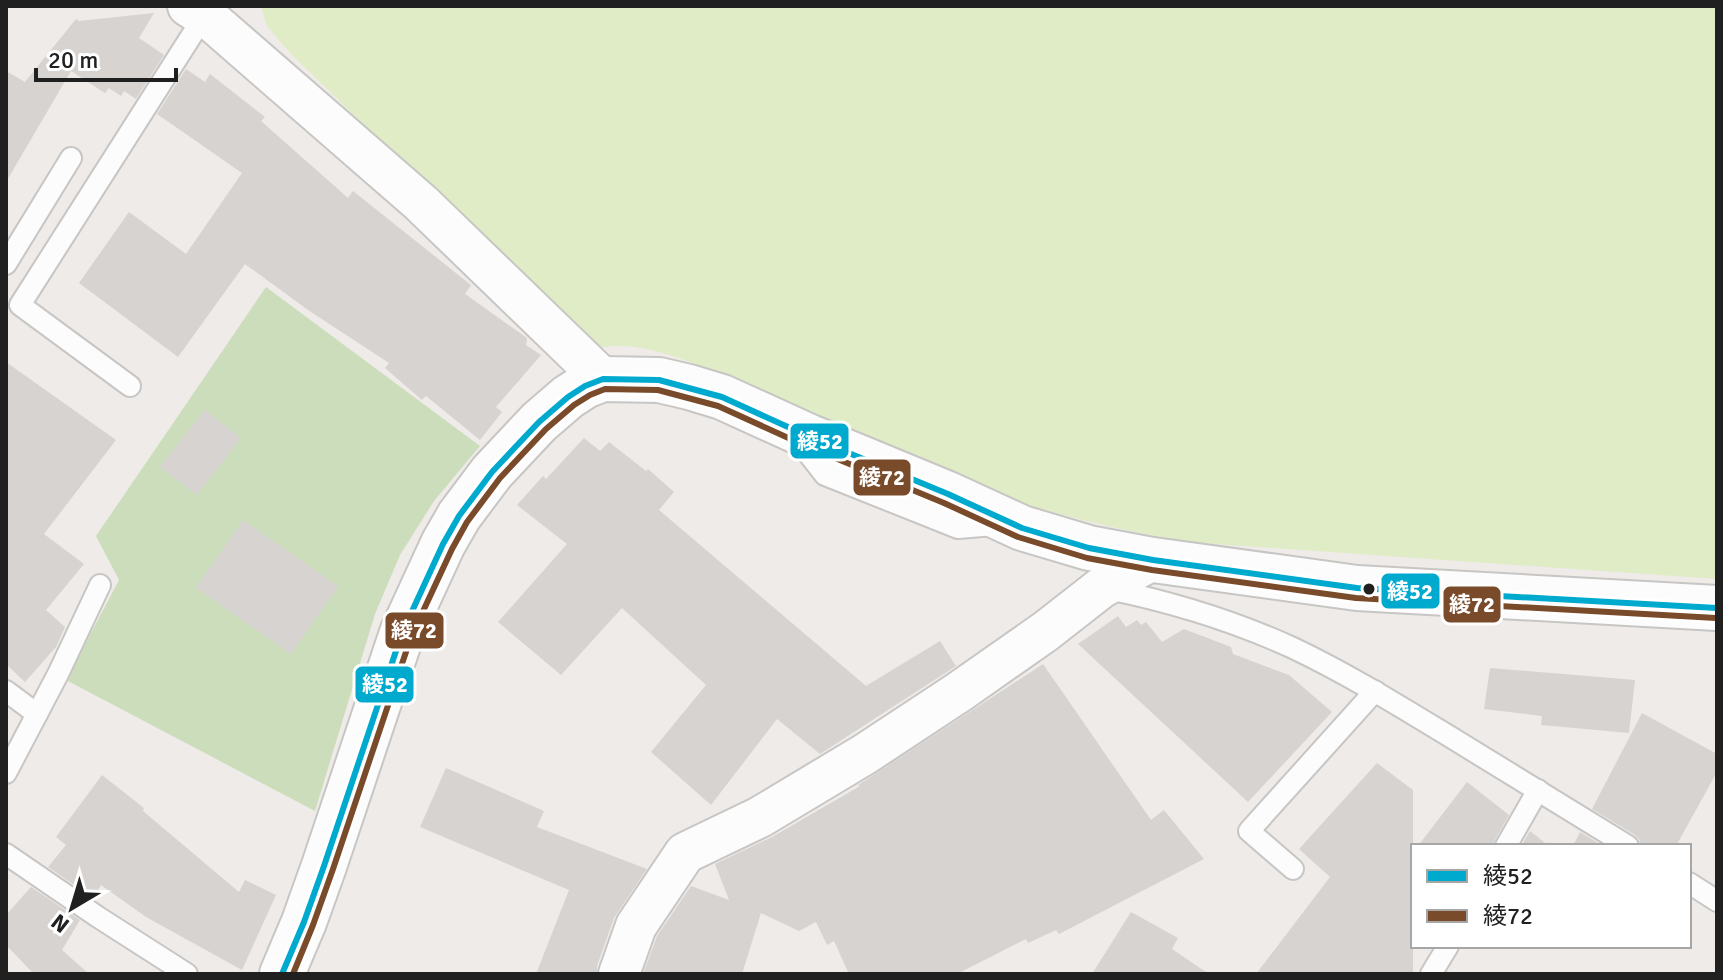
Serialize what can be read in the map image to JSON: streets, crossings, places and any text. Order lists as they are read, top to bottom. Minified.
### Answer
{"lines":["transit line 綾52","transit line 綾72"],"legend":["綾52","綾72"],"scale_bar":"20 m","north":"bottom left"}
